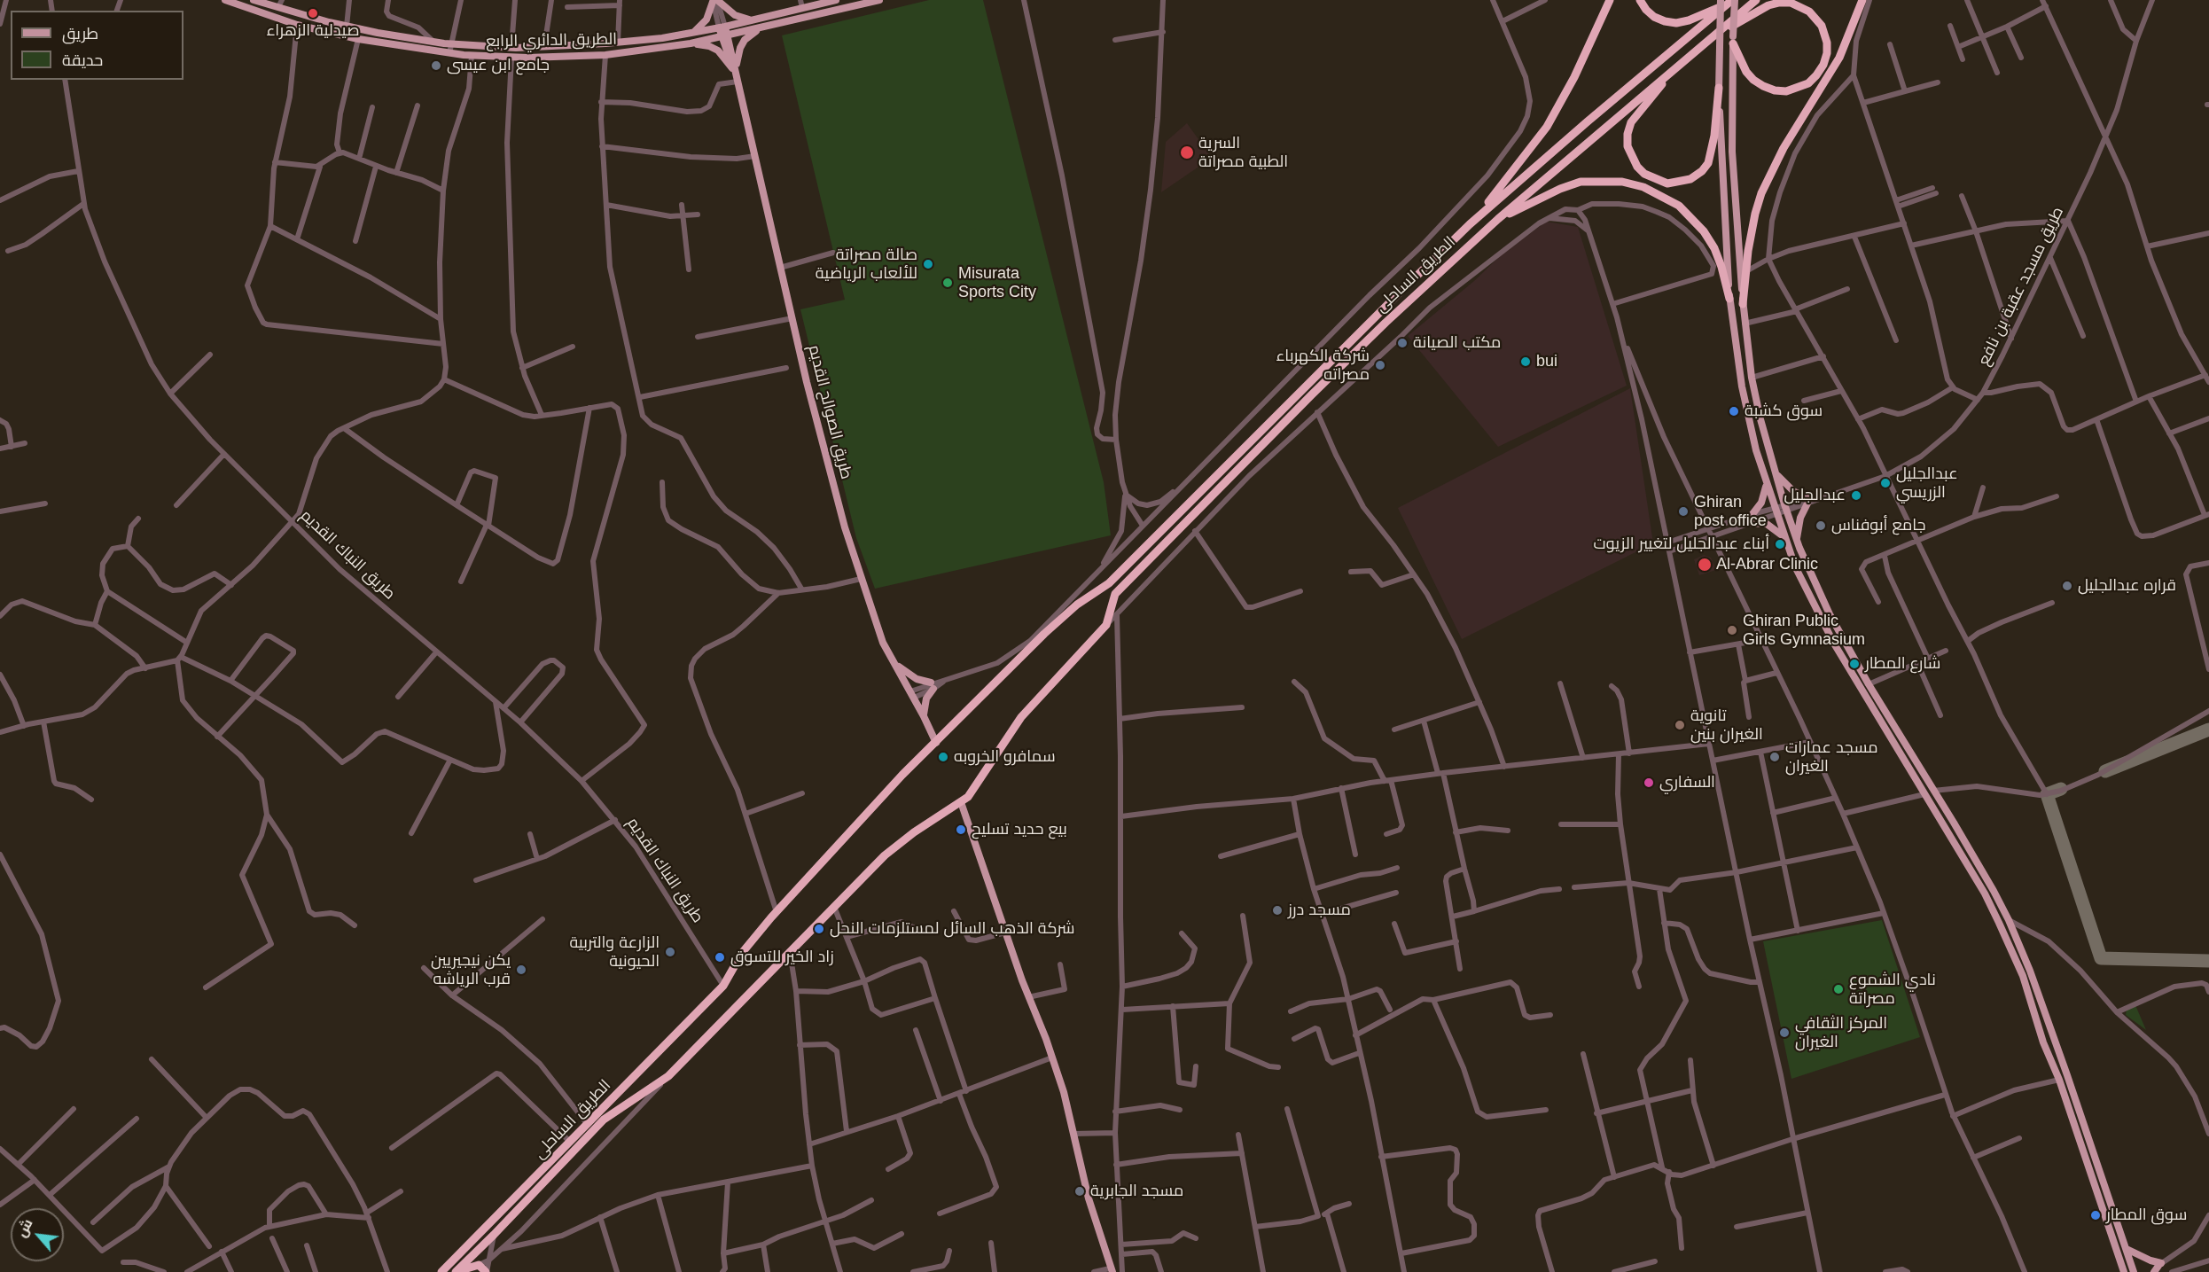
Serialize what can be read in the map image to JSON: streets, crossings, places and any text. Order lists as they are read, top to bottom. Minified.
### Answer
{"streets":{"highway":["الطريق الساحلى"],"main road":["الطريق الدائري الرابع","طريق الصوالح القديم"],"street":["طريق مسجد عقبة بن نافع","طريق النباك القديم"]},"crossings":[["الطريق الدائري الرابع","طريق الصوالح القديم"],["الطريق الساحلى","طريق الصوالح القديم"],["الطريق الساحلى","طريق النباك القديم"]],"places":["صيدلية الزهراء","جامع ابن عيسى","السرية الطبية مصراتة","صالة مصراتة للألعاب الرياضية","Misurata Sports City","مكتب الصيانة","bui","شركة الكهرباء مصراته","سوق كشبة","عبدالجليل الزريسي","عبدالجليل","Ghiran post office","جامع أبوفناس","أبناء عبدالجليل لتغيير الزيوت","Al-Abrar Clinic","قراره عبدالجليل","Ghiran Public Girls Gymnasium","شارع المطار","تانوية الغيران بنين","سمافرو الخروبه","مسجد عمارات الغيران","السفاري","بيع حديد تسليح","مسجد درز","شركة الذهب السائل لمستلزمات النحل","الزارعة والتربية الحيونية","زاد الخير للتسوق","يكن نيجيريين قرب الرياشه","نادي الشموع مصراتة","المركز الثقافي الغيران","مسجد الجابرية","سوق المطار"],"legend":["طريق","حديقة"],"north":"top left"}
